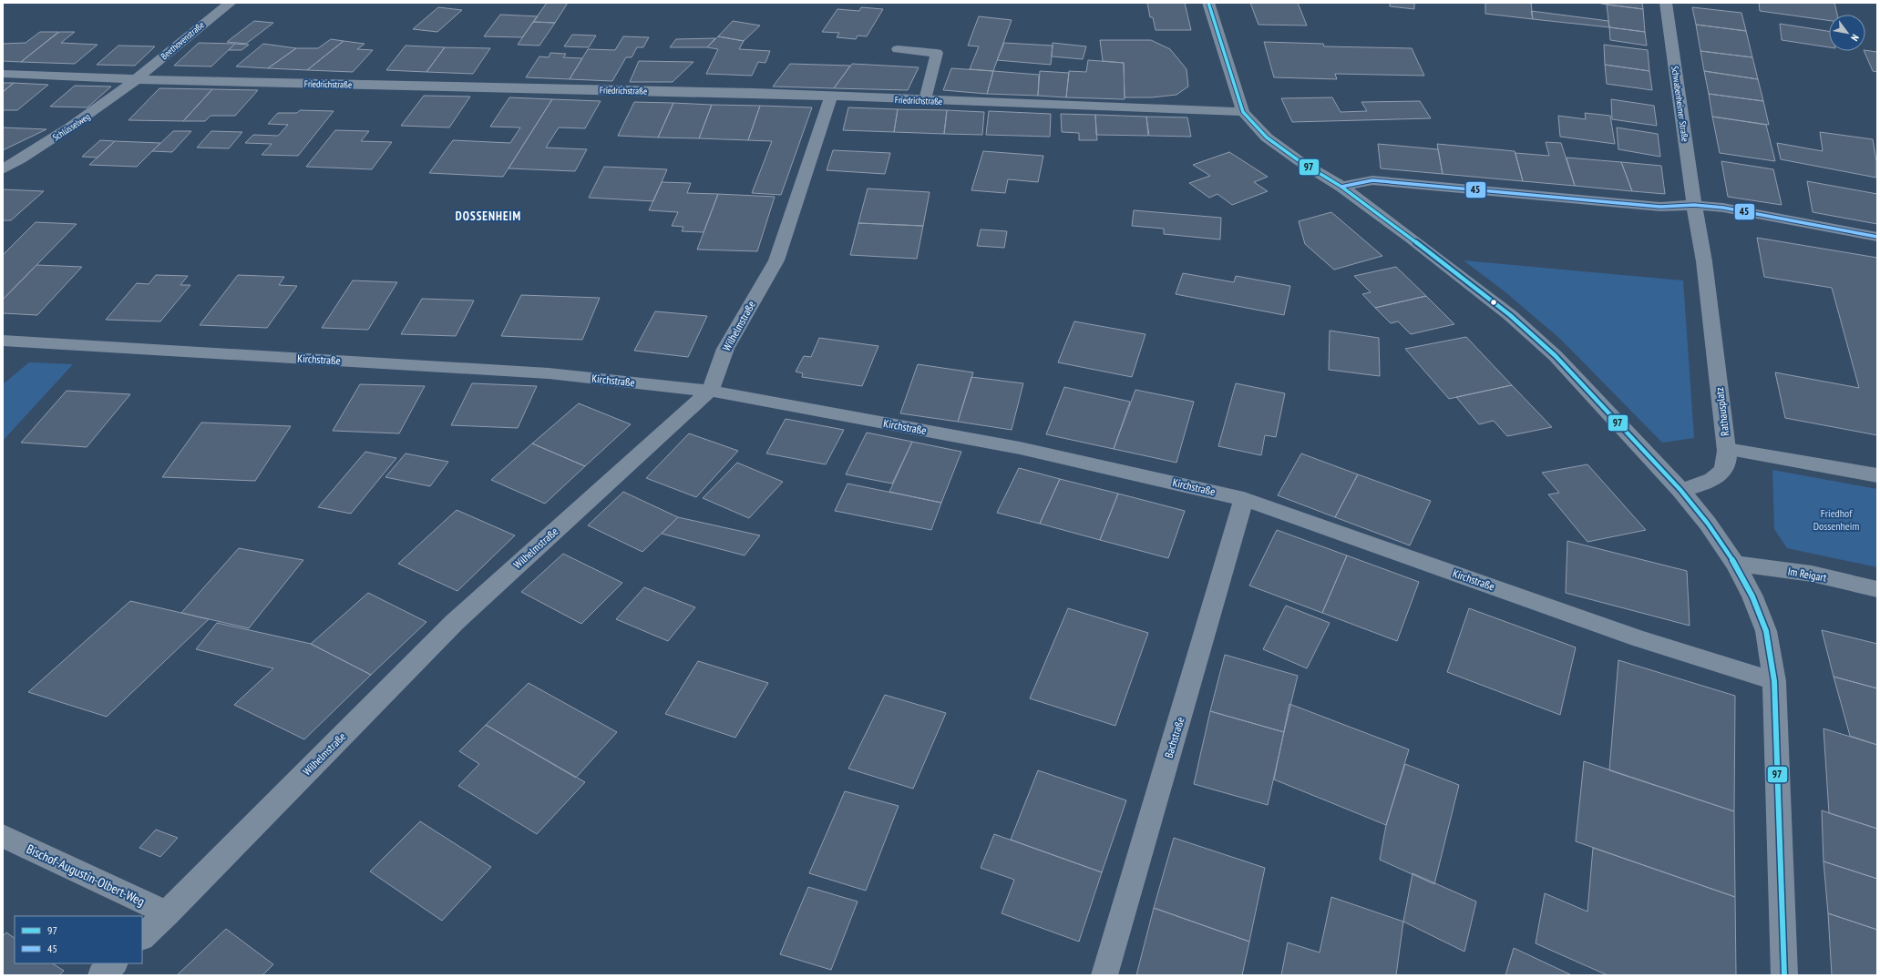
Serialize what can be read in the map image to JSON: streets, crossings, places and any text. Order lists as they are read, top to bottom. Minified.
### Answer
{"streets":{"street":["Beethovenstraße","Friedrichstraße","Schwabenheimer Straße","Schlüsselweg","Wilhelmstraße","Kirchstraße","Rathausplatz","Im Reigart","Bachstraße","Bischof-Augustin-Olbert-Weg"]},"crossings":[["Beethovenstraße","Friedrichstraße"],["Beethovenstraße","Schlüsselweg"],["Friedrichstraße","Schlüsselweg"],["Friedrichstraße","Wilhelmstraße"],["Schwabenheimer Straße","Rathausplatz"],["Wilhelmstraße","Kirchstraße"],["Wilhelmstraße","Bischof-Augustin-Olbert-Weg"],["Kirchstraße","Bachstraße"]],"districts":["DOSSENHEIM"],"parks":["Friedhof Dossenheim"],"lines":["transit line 97","transit line 45"],"legend":["97","45"],"north":"bottom right"}
